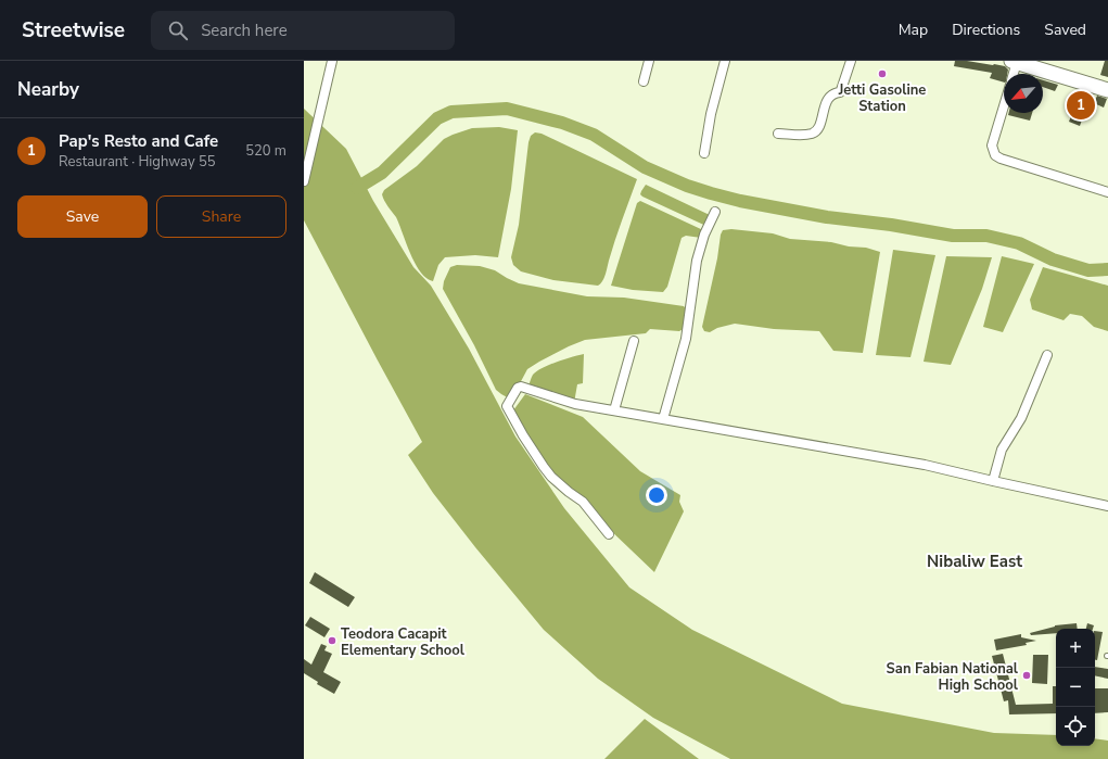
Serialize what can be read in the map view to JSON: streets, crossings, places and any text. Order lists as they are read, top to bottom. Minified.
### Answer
{"districts":["Nibaliw East"],"places":["Jetti Gasoline Station","Teodora Cacapit Elementary School","San Fabian National High School"],"north":"bottom left","page":{"header":"Streetwise","search":"Search here","nav":["Map","Directions","Saved"],"heading":"Nearby","pins":"1","list":[{"mark":"1","name":"Pap's Resto and Cafe","note":"Restaurant · Highway 55","value":"520 m"}],"buttons":["Save","Share"],"map_buttons":["+","−"]}}
